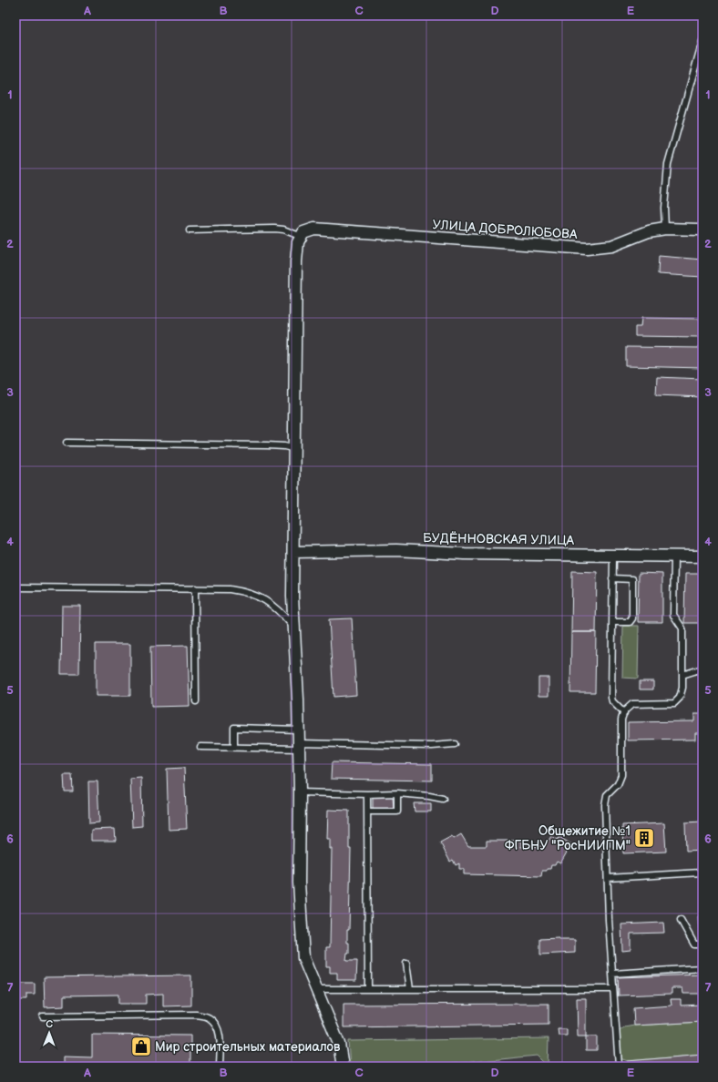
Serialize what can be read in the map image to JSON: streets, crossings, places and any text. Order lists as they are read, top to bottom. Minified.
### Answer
{"streets":{"street":["УЛИЦА ДОБРОЛЮБОВА","БУДЁННОВСКАЯ УЛИЦА"]},"places":{"building":["Общежитие №1 ФГБНУ \"РосНИИПМ\""],"shop":["Мир строительных материалов"]},"north":"top","grid":{"columns":["A","B","C","D","E"],"rows":["1","2","3","4","5","6","7"]}}
